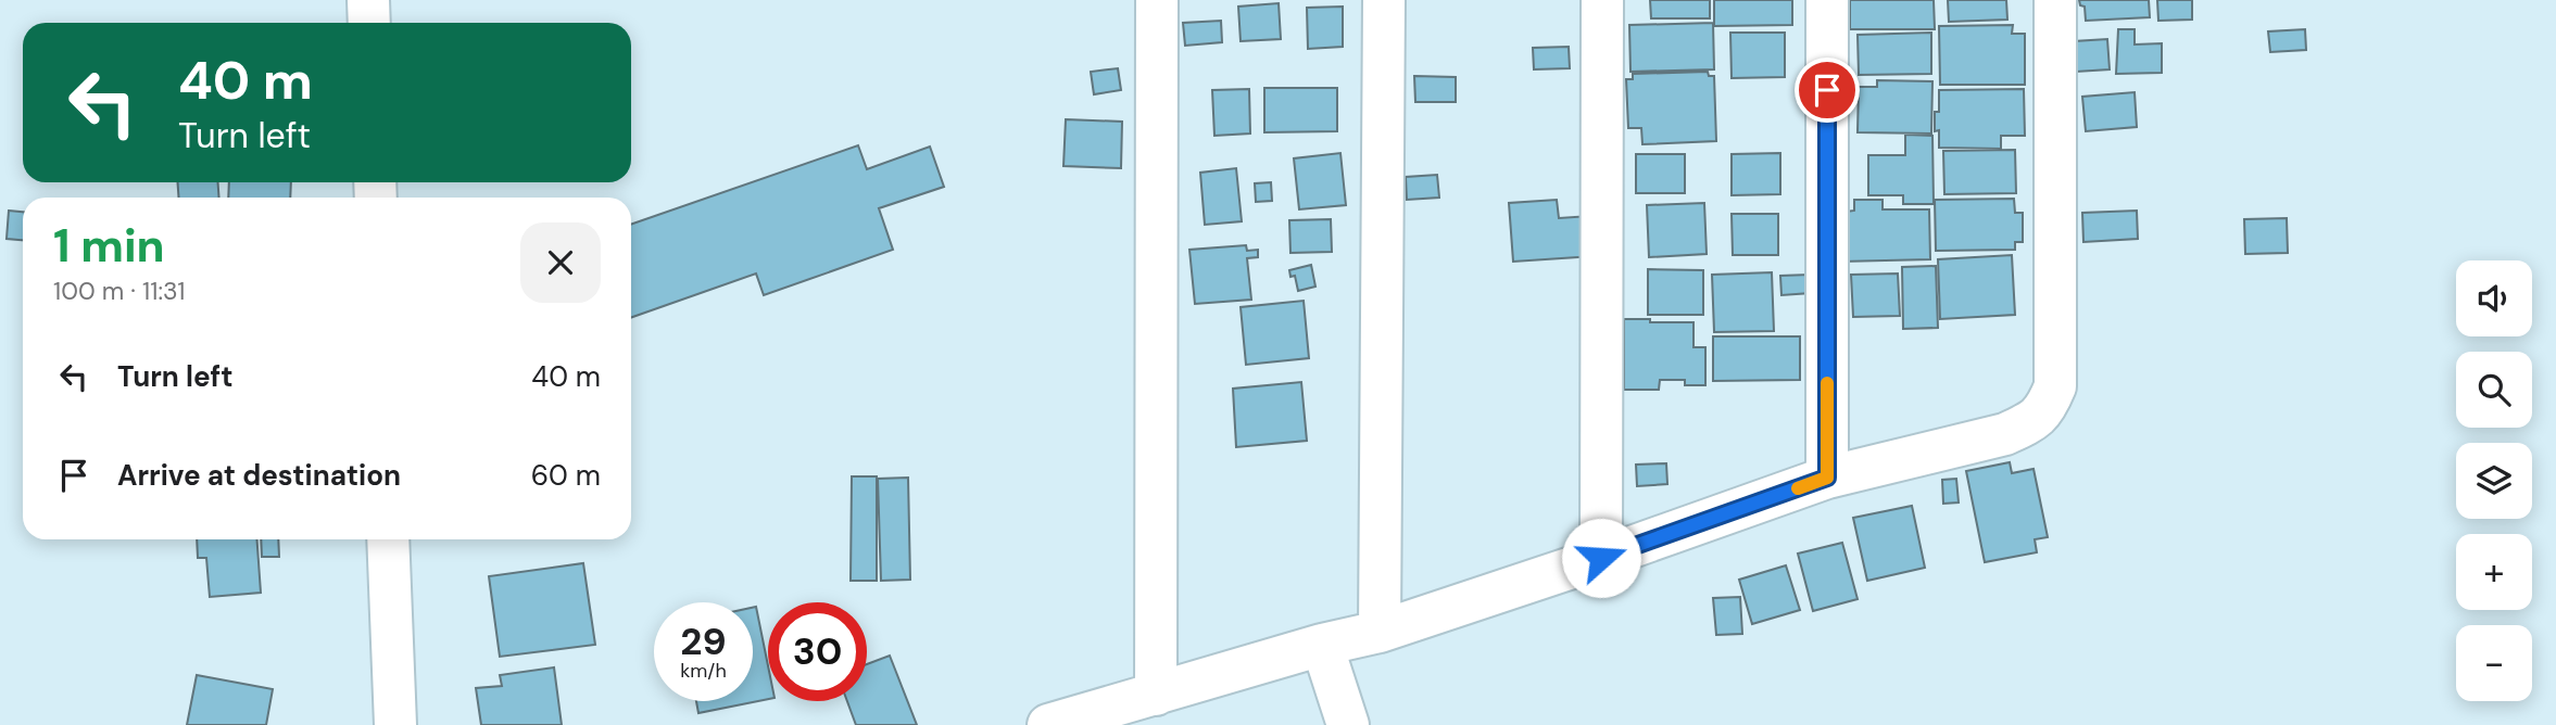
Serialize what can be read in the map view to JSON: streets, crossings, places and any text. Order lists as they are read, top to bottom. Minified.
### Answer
{"page":{"turn":["40 m","Turn left"],"heading":["1 min","100 m · 11:31"],"map_buttons":["+","−"],"list":[{"name":"Turn left","value":"40 m"},{"name":"Arrive at destination","value":"60 m"}],"speed":"29 km/h","limit":"30"}}
